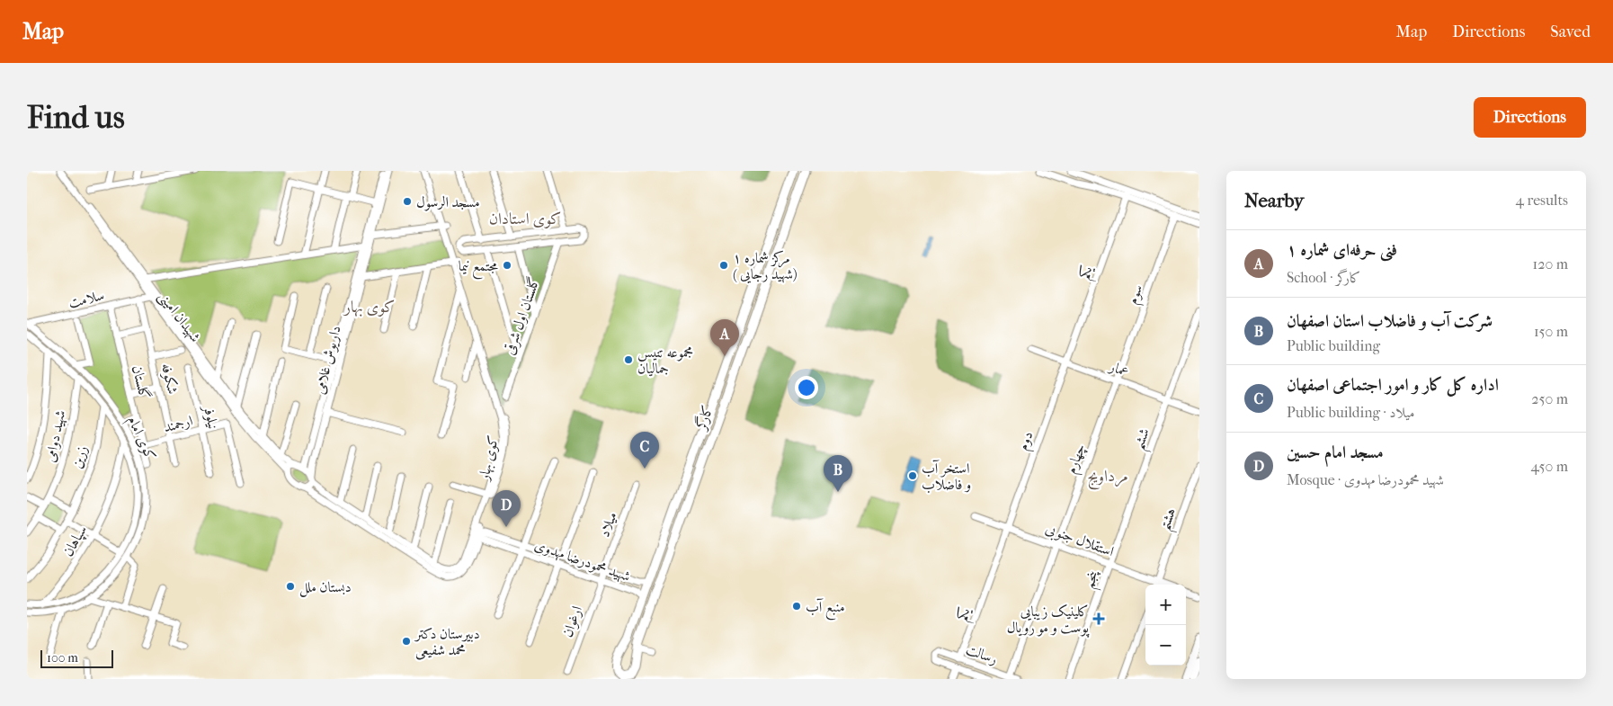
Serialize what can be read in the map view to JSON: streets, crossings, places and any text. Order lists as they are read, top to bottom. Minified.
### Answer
{"streets":{"main road":["کارگر"],"street":["یکم","سوم","سلامت","گلستان اول شرقی","شهیدان امینی","داریوش غلامی","عمار","شکوفه","گلستان","نیلوفر","ارجمند","شهید دوامی","کوی امام","ششم","دوم","زرین","کوی بهار","چهارم","هشتم","میلاد","استقلال جنوبی","سپاهان","شهید محمودرضا مهدوی","پنجم","ارغوان","رسالت"]},"crossings":[["یکم","عمار"],["یکم","دوم"],["یکم","استقلال جنوبی"],["یکم","رسالت"],["سوم","عمار"],["سوم","چهارم"],["سلامت","شهیدان امینی"],["سلامت","شکوفه"],["سلامت","گلستان"],["سلامت","کوی امام"],["شهیدان امینی","کوی بهار"],["داریوش غلامی","کوی بهار"],["عمار","ششم"],["عمار","دوم"],["عمار","چهارم"],["شکوفه","ارجمند"],["گلستان","ارجمند"],["نیلوفر","ارجمند"],["کارگر","شهید محمودرضا مهدوی"],["ارجمند","کوی امام"],["شهید دوامی","کوی امام"],["کوی امام","زرین"],["کوی امام","سپاهان"],["ششم","استقلال جنوبی"],["ششم","پنجم"],["دوم","استقلال جنوبی"],["کوی بهار","شهید محمودرضا مهدوی"],["چهارم","استقلال جنوبی"],["هشتم","استقلال جنوبی"],["میلاد","شهید محمودرضا مهدوی"],["میلاد","ارغوان"],["استقلال جنوبی","پنجم"],["شهید محمودرضا مهدوی","ارغوان"]],"districts":["کوی استادان","کوی بهار","مرداویج"],"places":{"other":["مسجد الرسول","مجتمع نیما","مرکز شماره ۱ ( شهید رجایی)","مجموعه تنیس جمالیان","استخر آب و فاضلاب","دبستان ملل","منبع آب","دبیرستان دکتر محمد شفیعی"],"health":["کلینیک زیبایی پوست و مو رویال"]},"scale_bar":"100 m","page":{"header":"Map","nav":["Map","Directions","Saved"],"buttons":"Directions","title":"Find us","heading":["Nearby","4 results"],"list":[{"mark":"A","name":"فنی حرفه‌ای شماره ۱","note":"School · کارگر","value":"120 m"},{"mark":"B","name":"شرکت آب و فاضلاب استان اصفهان","note":"Public building","value":"150 m"},{"mark":"C","name":"اداره کل کار و امور اجتماعی اصفهان","note":"Public building · میلاد","value":"250 m"},{"mark":"D","name":"مسجد امام حسین","note":"Mosque · شهید محمودرضا مهدوی","value":"450 m"}],"pins":["A","C","B","D"],"map_buttons":["+","−"],"scale":"100 m"}}
